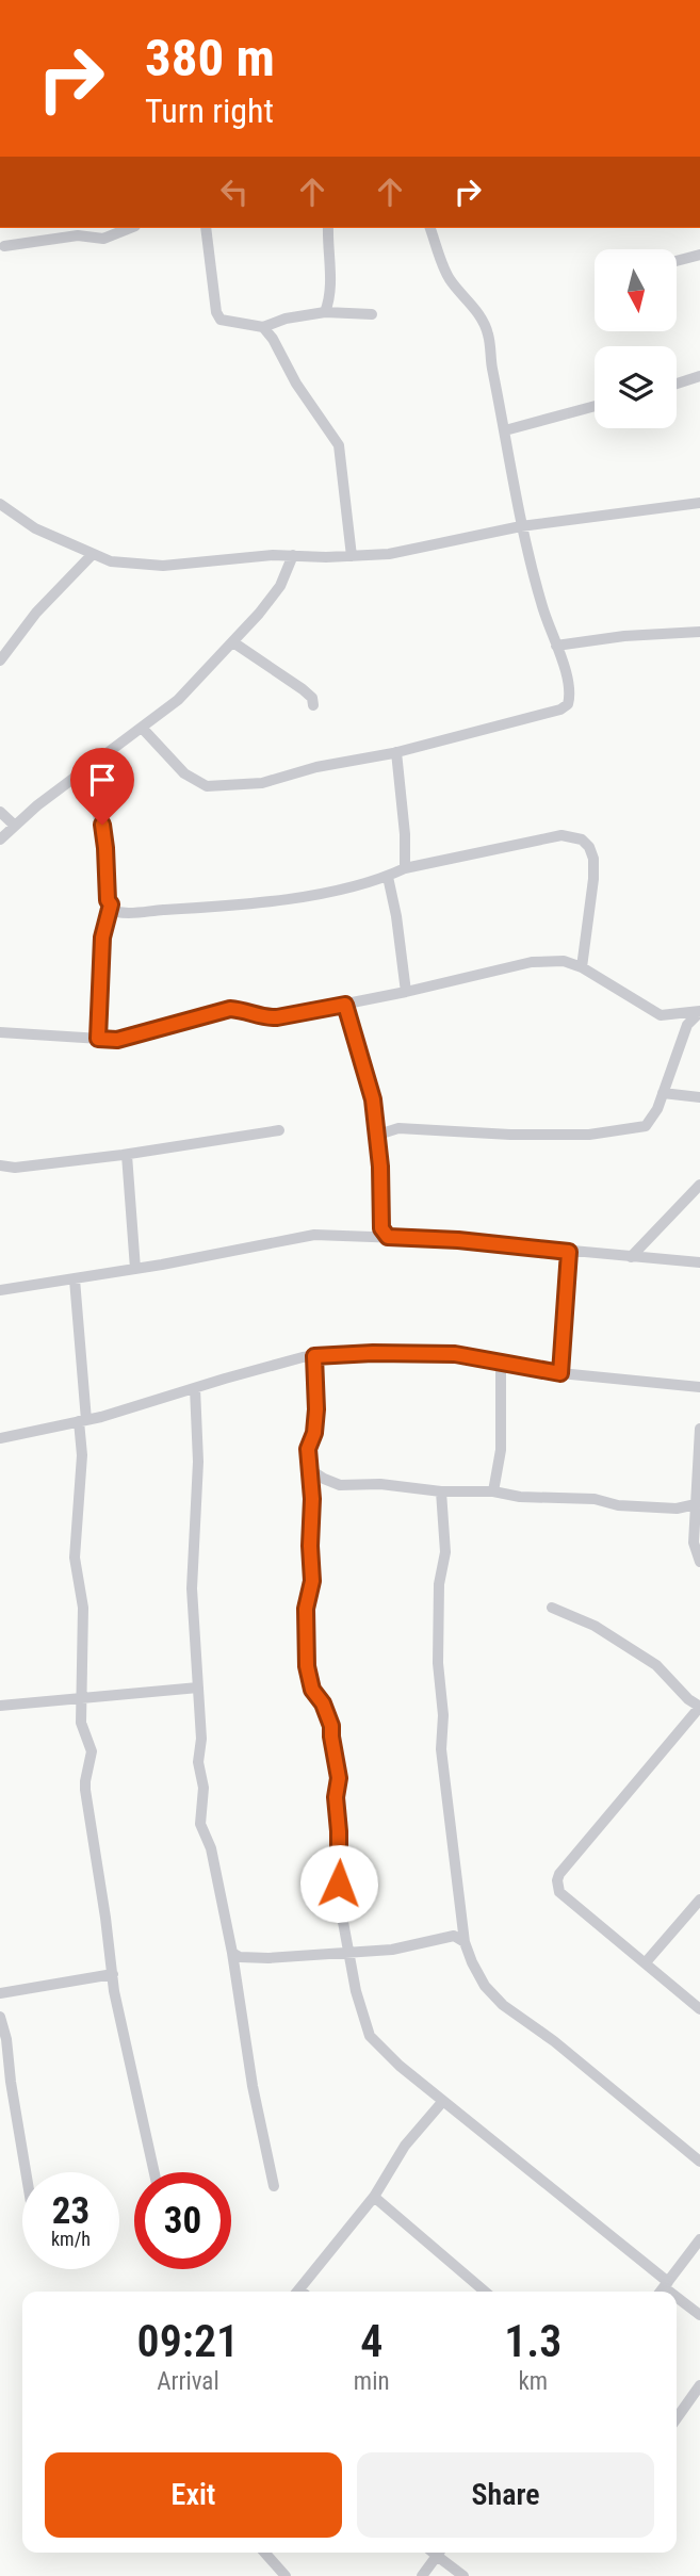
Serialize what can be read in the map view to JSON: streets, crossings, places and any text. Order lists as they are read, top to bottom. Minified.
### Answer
{"north":"bottom","page":{"turn":["380 m","Turn right"],"speed":"23 km/h","limit":"30","eta":["09:21","Arrival","4","min","1.3","km"],"buttons":["Exit","Share"]}}
